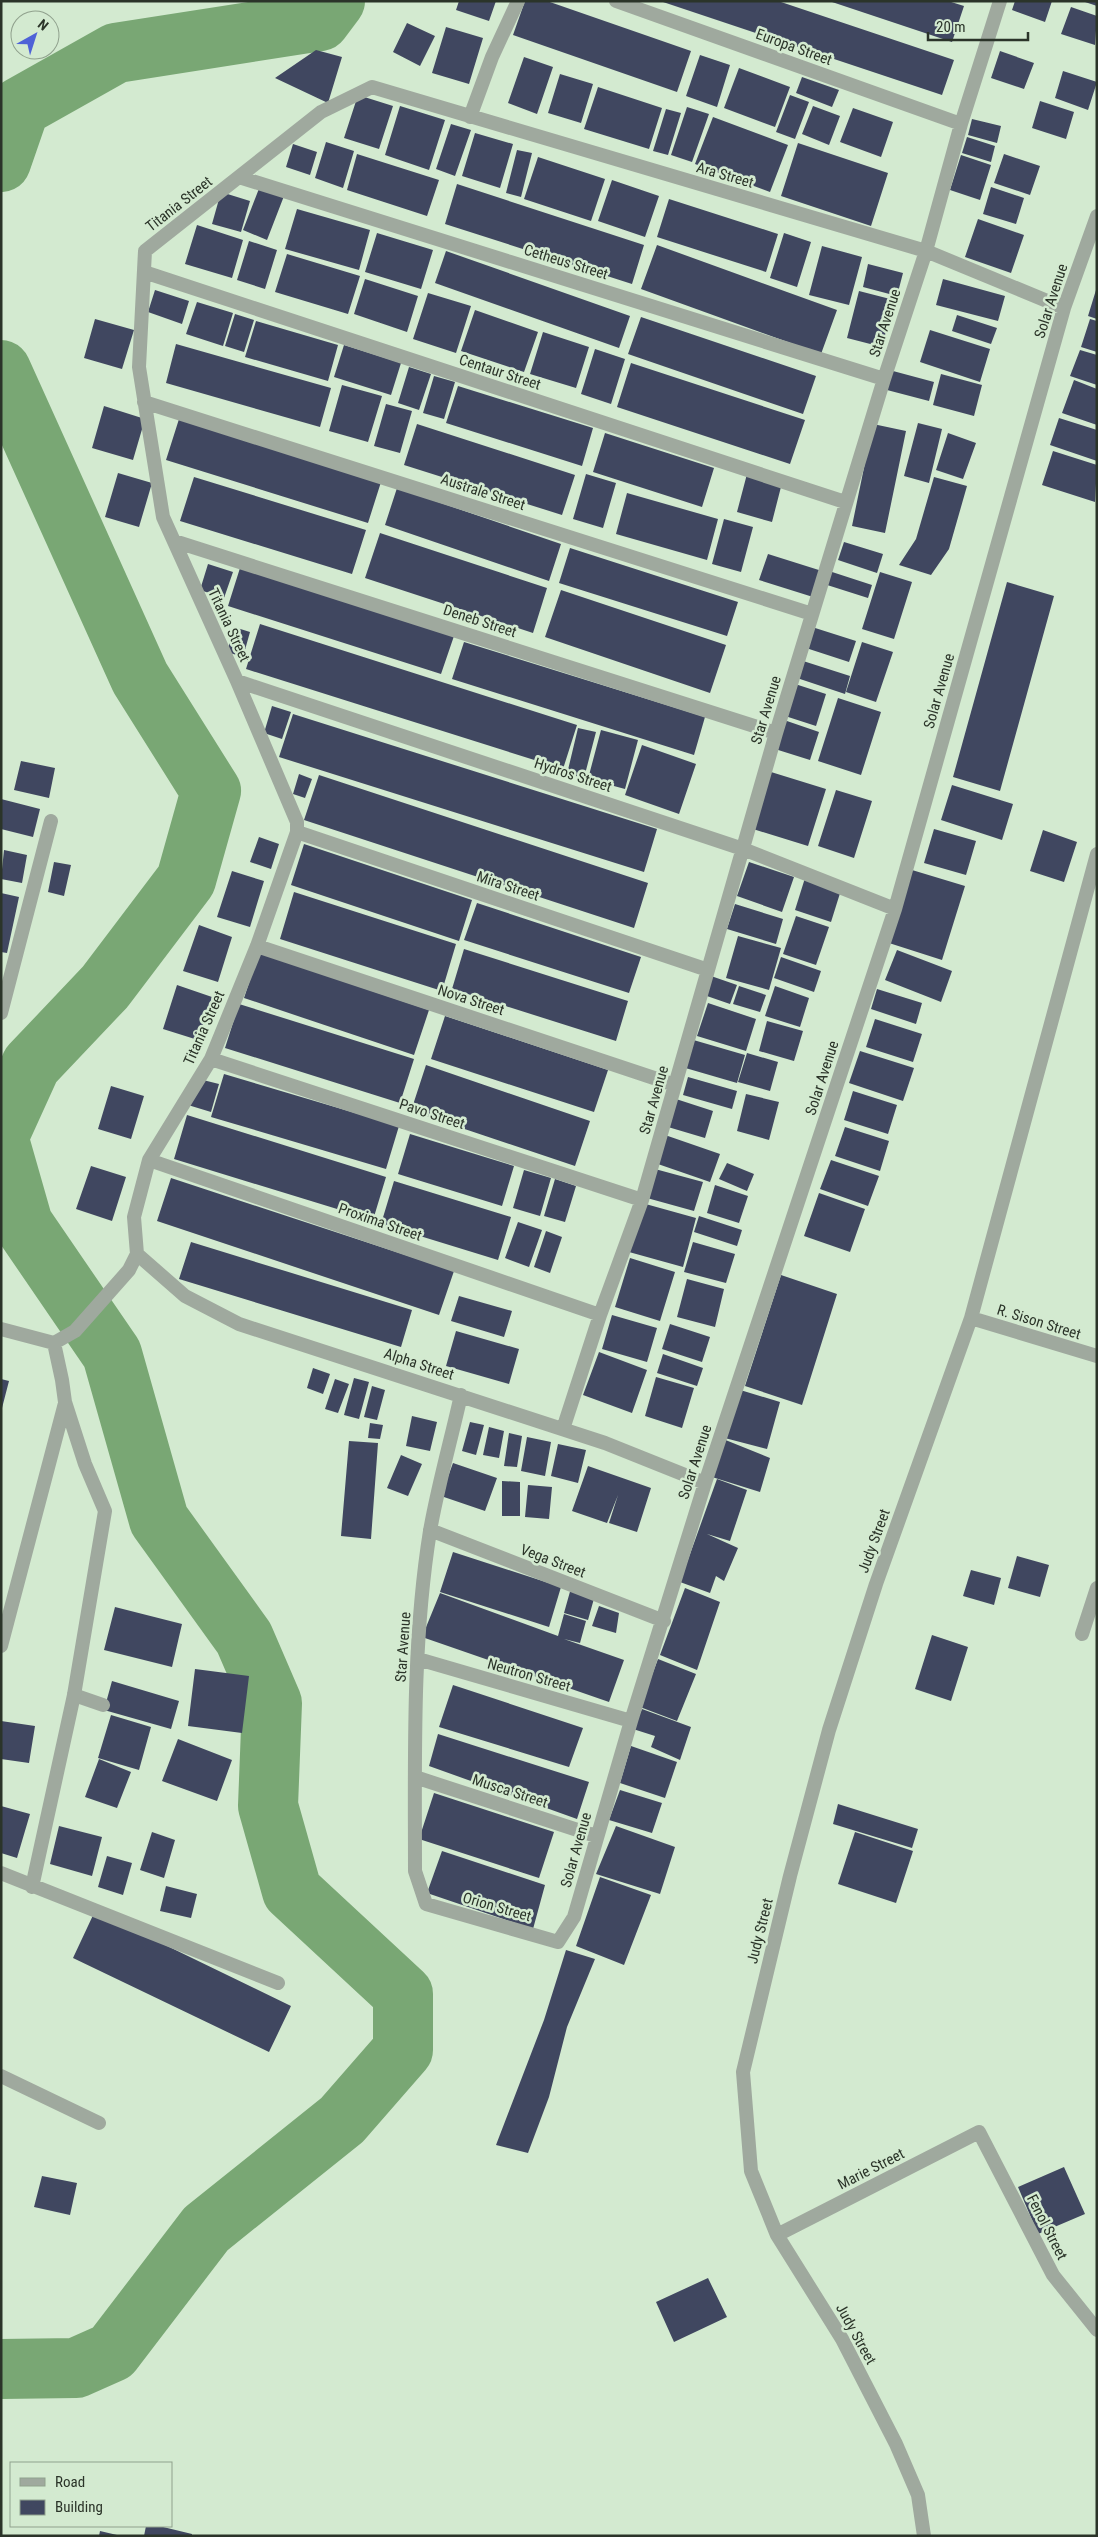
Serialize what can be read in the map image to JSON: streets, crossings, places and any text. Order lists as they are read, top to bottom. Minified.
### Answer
{"streets":{"street":["Europa Street","Ara Street","Titania Street","Cetheus Street","Solar Avenue","Star Avenue","Centaur Street","Australe Street","Deneb Street","Hydros Street","Mira Street","Nova Street","Pavo Street","Proxima Street","R. Sison Street","Alpha Street","Judy Street","Vega Street","Neutron Street","Musca Street","Orion Street","Marie Street","Fenol Street"]},"crossings":[["Europa Street","Star Avenue"],["Ara Street","Titania Street"],["Ara Street","Solar Avenue"],["Ara Street","Star Avenue"],["Titania Street","Cetheus Street"],["Titania Street","Centaur Street"],["Titania Street","Australe Street"],["Titania Street","Deneb Street"],["Titania Street","Hydros Street"],["Titania Street","Mira Street"],["Titania Street","Nova Street"],["Titania Street","Pavo Street"],["Titania Street","Proxima Street"],["Titania Street","Alpha Street"],["Cetheus Street","Star Avenue"],["Solar Avenue","Hydros Street"],["Solar Avenue","Alpha Street"],["Solar Avenue","Vega Street"],["Solar Avenue","Neutron Street"],["Solar Avenue","Musca Street"],["Solar Avenue","Orion Street"],["Star Avenue","Centaur Street"],["Star Avenue","Australe Street"],["Star Avenue","Deneb Street"],["Star Avenue","Hydros Street"],["Star Avenue","Mira Street"],["Star Avenue","Nova Street"],["Star Avenue","Pavo Street"],["Star Avenue","Proxima Street"],["Star Avenue","Alpha Street"],["Star Avenue","Vega Street"],["Star Avenue","Neutron Street"],["Star Avenue","Musca Street"],["Star Avenue","Orion Street"],["R. Sison Street","Judy Street"],["Judy Street","Marie Street"],["Marie Street","Fenol Street"]],"legend":["Road","Building"],"scale_bar":"20 m","north":"top right"}
